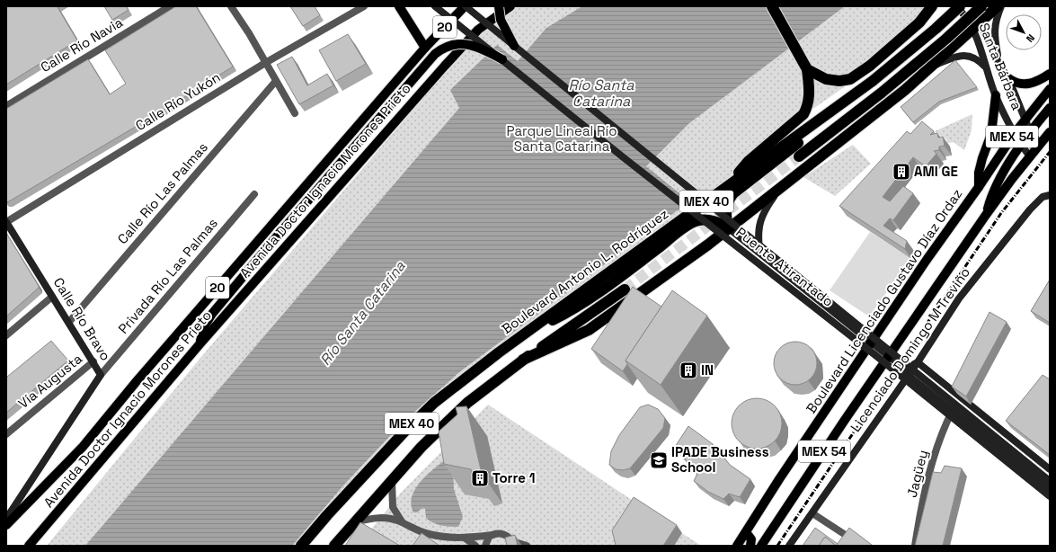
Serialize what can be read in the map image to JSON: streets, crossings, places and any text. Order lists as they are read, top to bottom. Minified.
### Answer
{"streets":{"highway":["MEX 40","Boulevard Antonio L. Rodríguez"],"main road":["20","Santa Bárbara","MEX 54","Avenida Doctor Ignacio Morones Prieto","Puente Atirantado","Boulevard Licenciado Gustavo Díaz Ordaz","Calle Río Bravo","Licenciado Domingo M Treviño"],"street":["Calle Río Navia","Calle Río Yukón","Calle Río Las Palmas","Privada Río Las Palmas","Vía Augusta","Jagüey"]},"crossings":[["Santa Bárbara","MEX 54"],["Santa Bárbara","Boulevard Licenciado Gustavo Díaz Ordaz"],["Calle Río Yukón","Calle Río Bravo"],["Avenida Doctor Ignacio Morones Prieto","Puente Atirantado"],["Calle Río Las Palmas","Calle Río Bravo"],["Privada Río Las Palmas","Calle Río Bravo"],["Calle Río Bravo","Vía Augusta"]],"water":["Río Santa Catarina"],"parks":["Parque Lineal Río Santa Catarina"],"places":{"building":["AMI GE","IN","Torre 1"],"school or university":["IPADE Business School"]},"north":"bottom right"}
